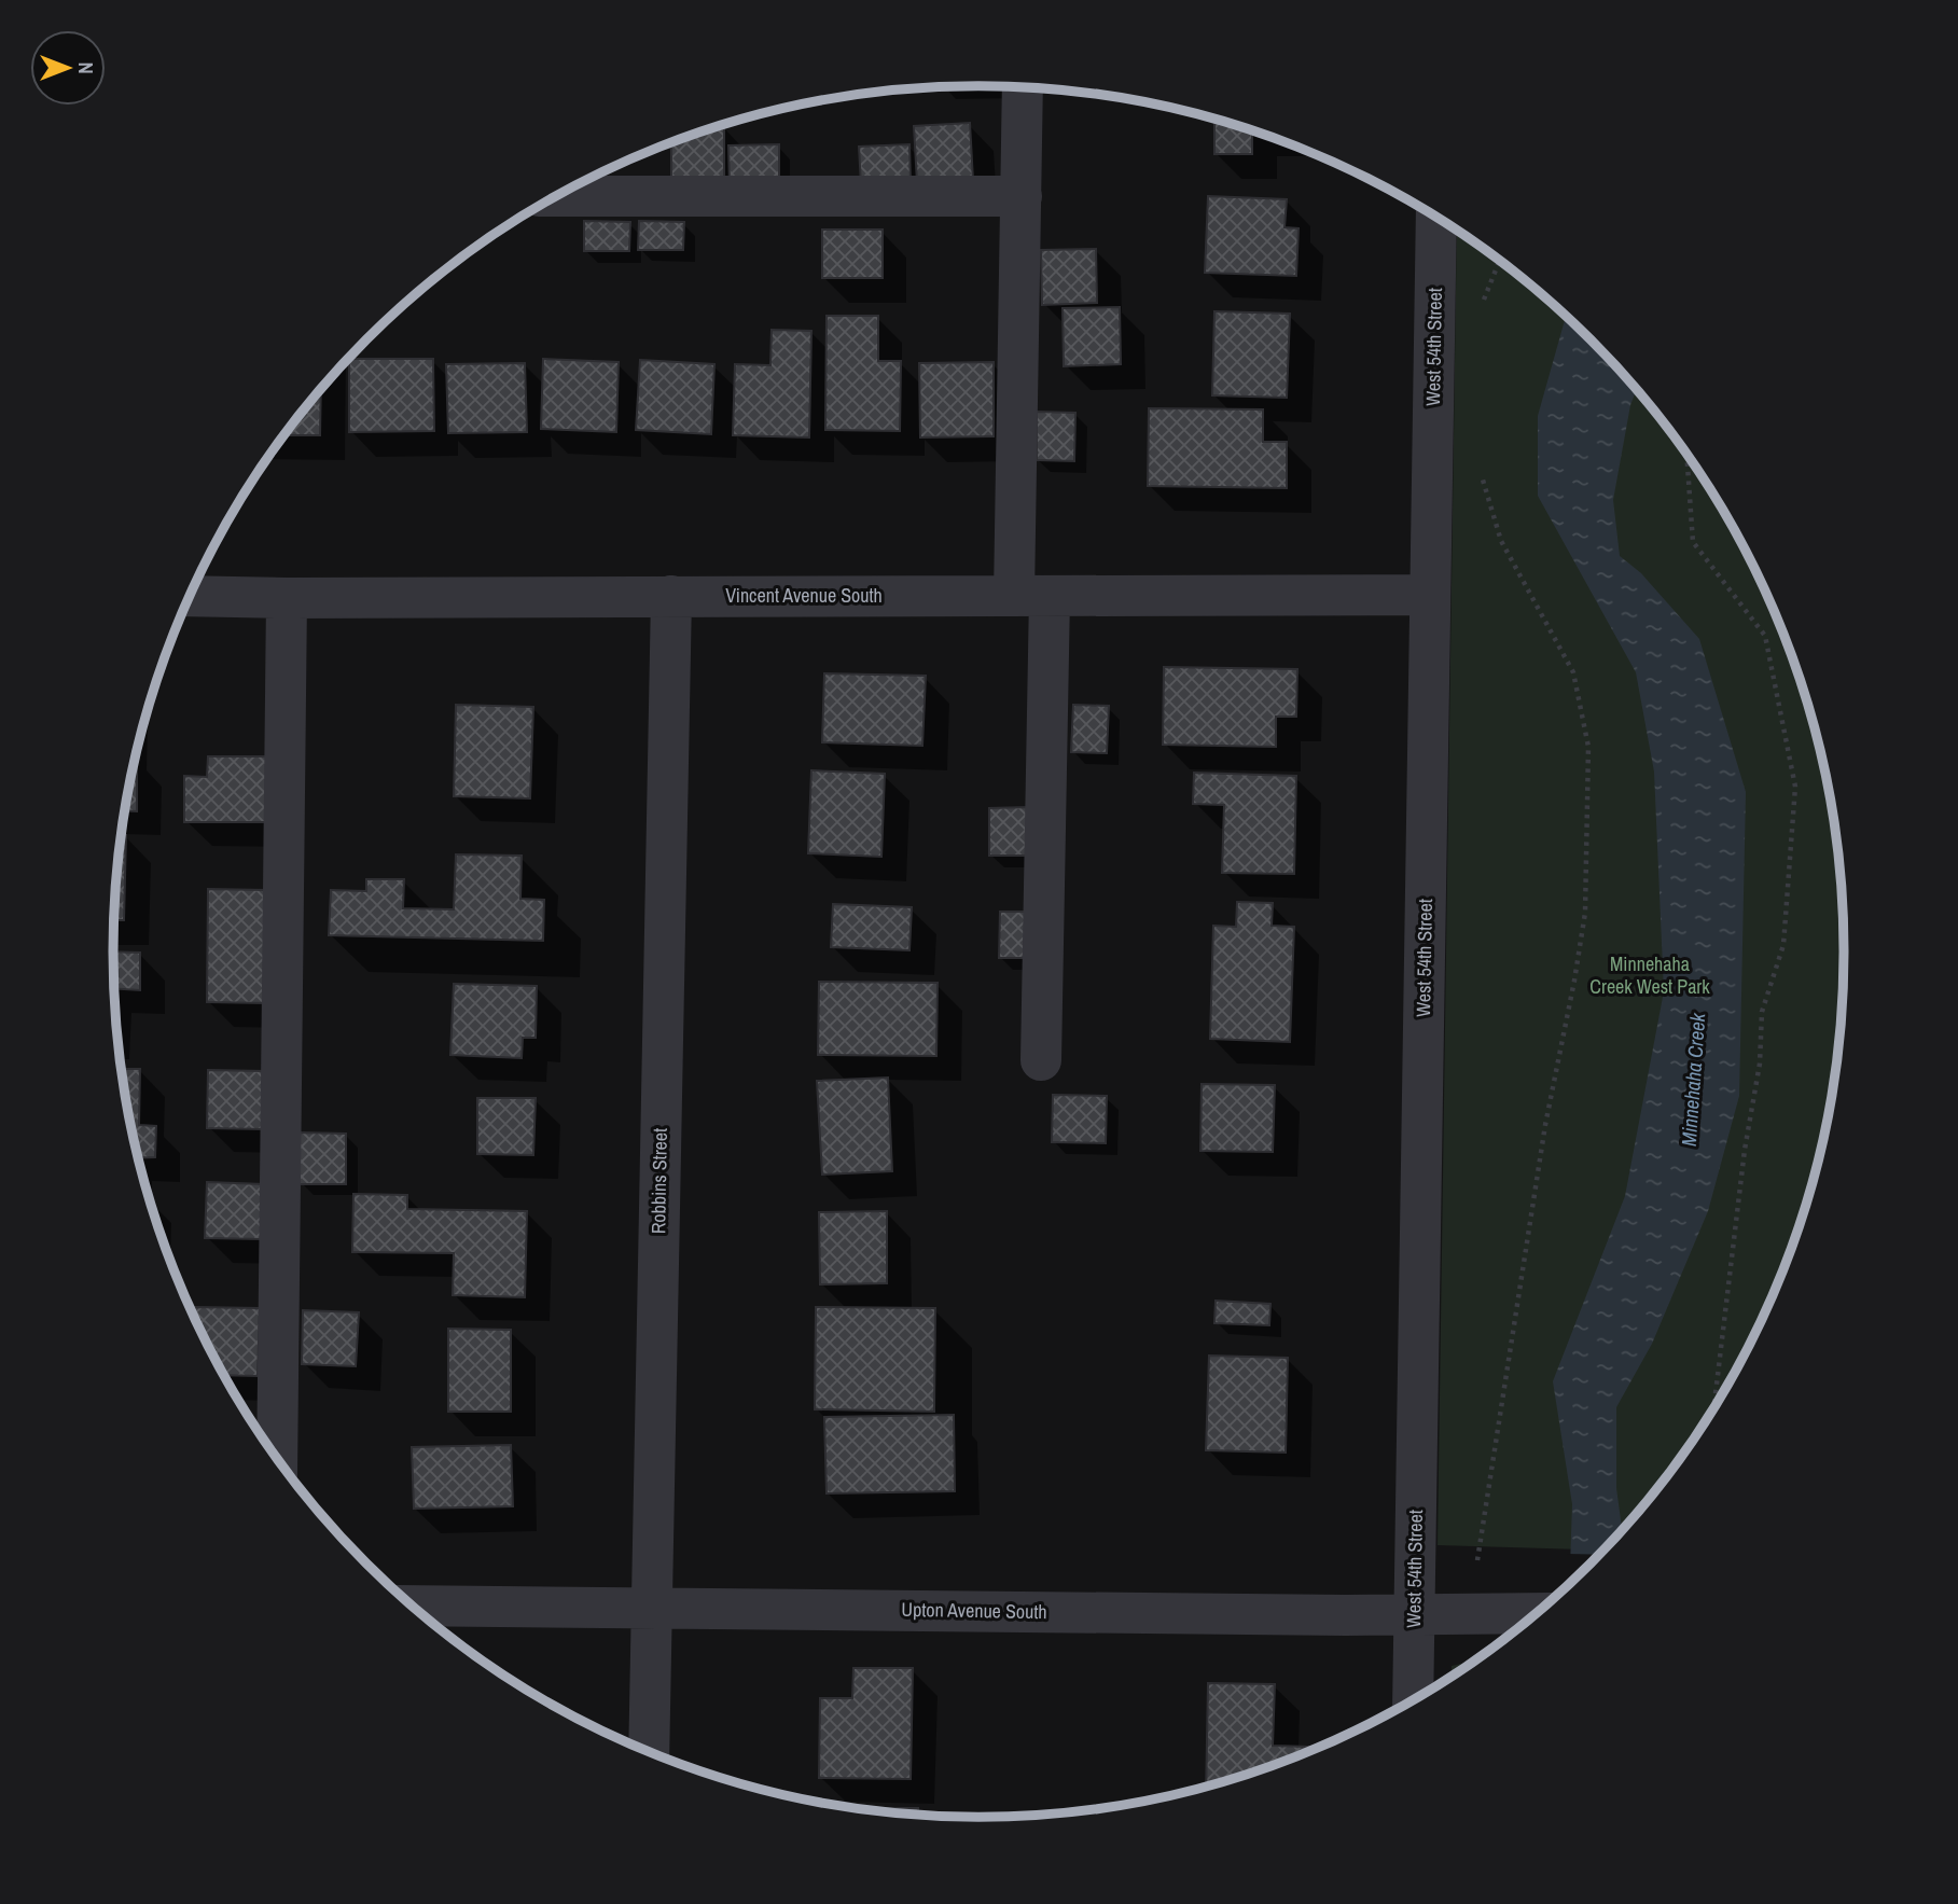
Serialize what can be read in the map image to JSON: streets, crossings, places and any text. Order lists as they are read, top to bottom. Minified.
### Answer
{"streets":{"street":["West 54th Street","Vincent Avenue South","Robbins Street","Upton Avenue South"]},"crossings":[["West 54th Street","Vincent Avenue South"],["West 54th Street","Upton Avenue South"],["Vincent Avenue South","Robbins Street"],["Robbins Street","Upton Avenue South"]],"water":["Minnehaha Creek"],"parks":["Minnehaha Creek West Park"],"north":"right"}
